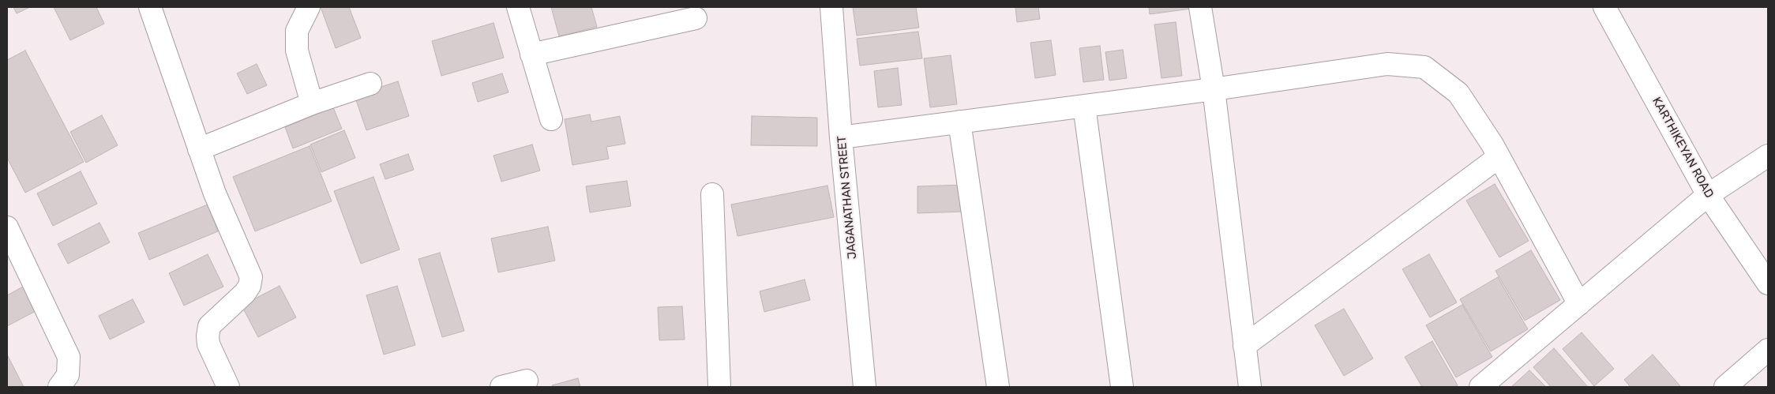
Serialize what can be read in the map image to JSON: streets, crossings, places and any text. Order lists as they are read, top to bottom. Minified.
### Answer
{"streets":{"street":["KARTHIKEYAN ROAD","JAGANATHAN STREET"]}}
